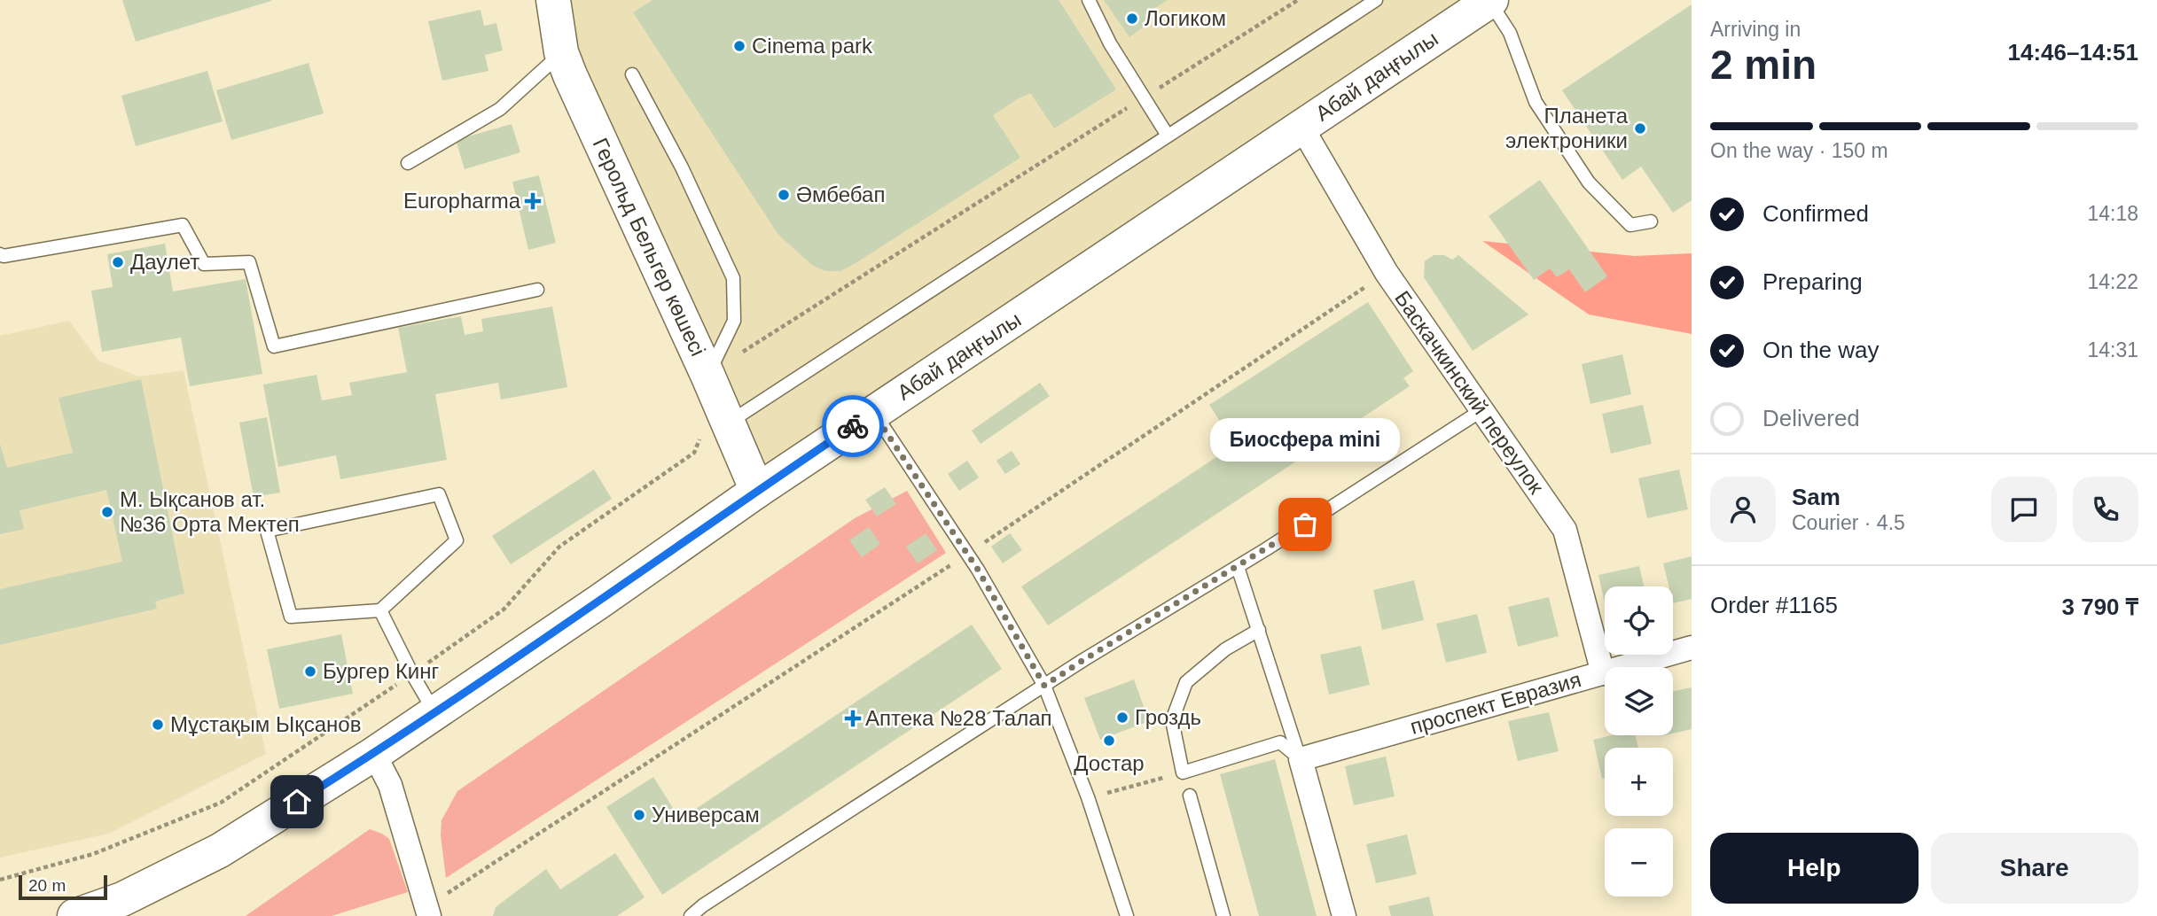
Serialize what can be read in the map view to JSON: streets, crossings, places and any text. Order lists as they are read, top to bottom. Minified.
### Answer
{"streets":{"main road":["Абай даңғылы","Герольд Бельгер көшесі"],"street":["Баскачкинский переулок","проспект Евразия"]},"crossings":[["Абай даңғылы","Герольд Бельгер көшесі"],["Абай даңғылы","Баскачкинский переулок"],["Баскачкинский переулок","проспект Евразия"]],"places":{"other":["Логиком","Cinema park","Планета электроники","Әмбебап","Даулет","М. Ықсанов ат. №36 Орта Мектеп","Биосфера mini","Бургер Кинг","Гроздь","Мұстақым Ықсанов","Достар","Универсам"],"health":["Europharma","Аптека №28 Талап"]},"scale_bar":"20 m","page":{"heading":["2 min","Arriving in","14:46–14:51"],"panel":["Sam","Courier · 4.5","Order #1165","3 790 ₸"],"bar":"On the way · 150 m","list":[["Confirmed","14:18"],["Preparing","14:22"],["On the way","14:31"],"Delivered"],"bubble":"Биосфера mini","map_buttons":["+","−"],"buttons":["Help","Share"],"scale":"20 m"}}
